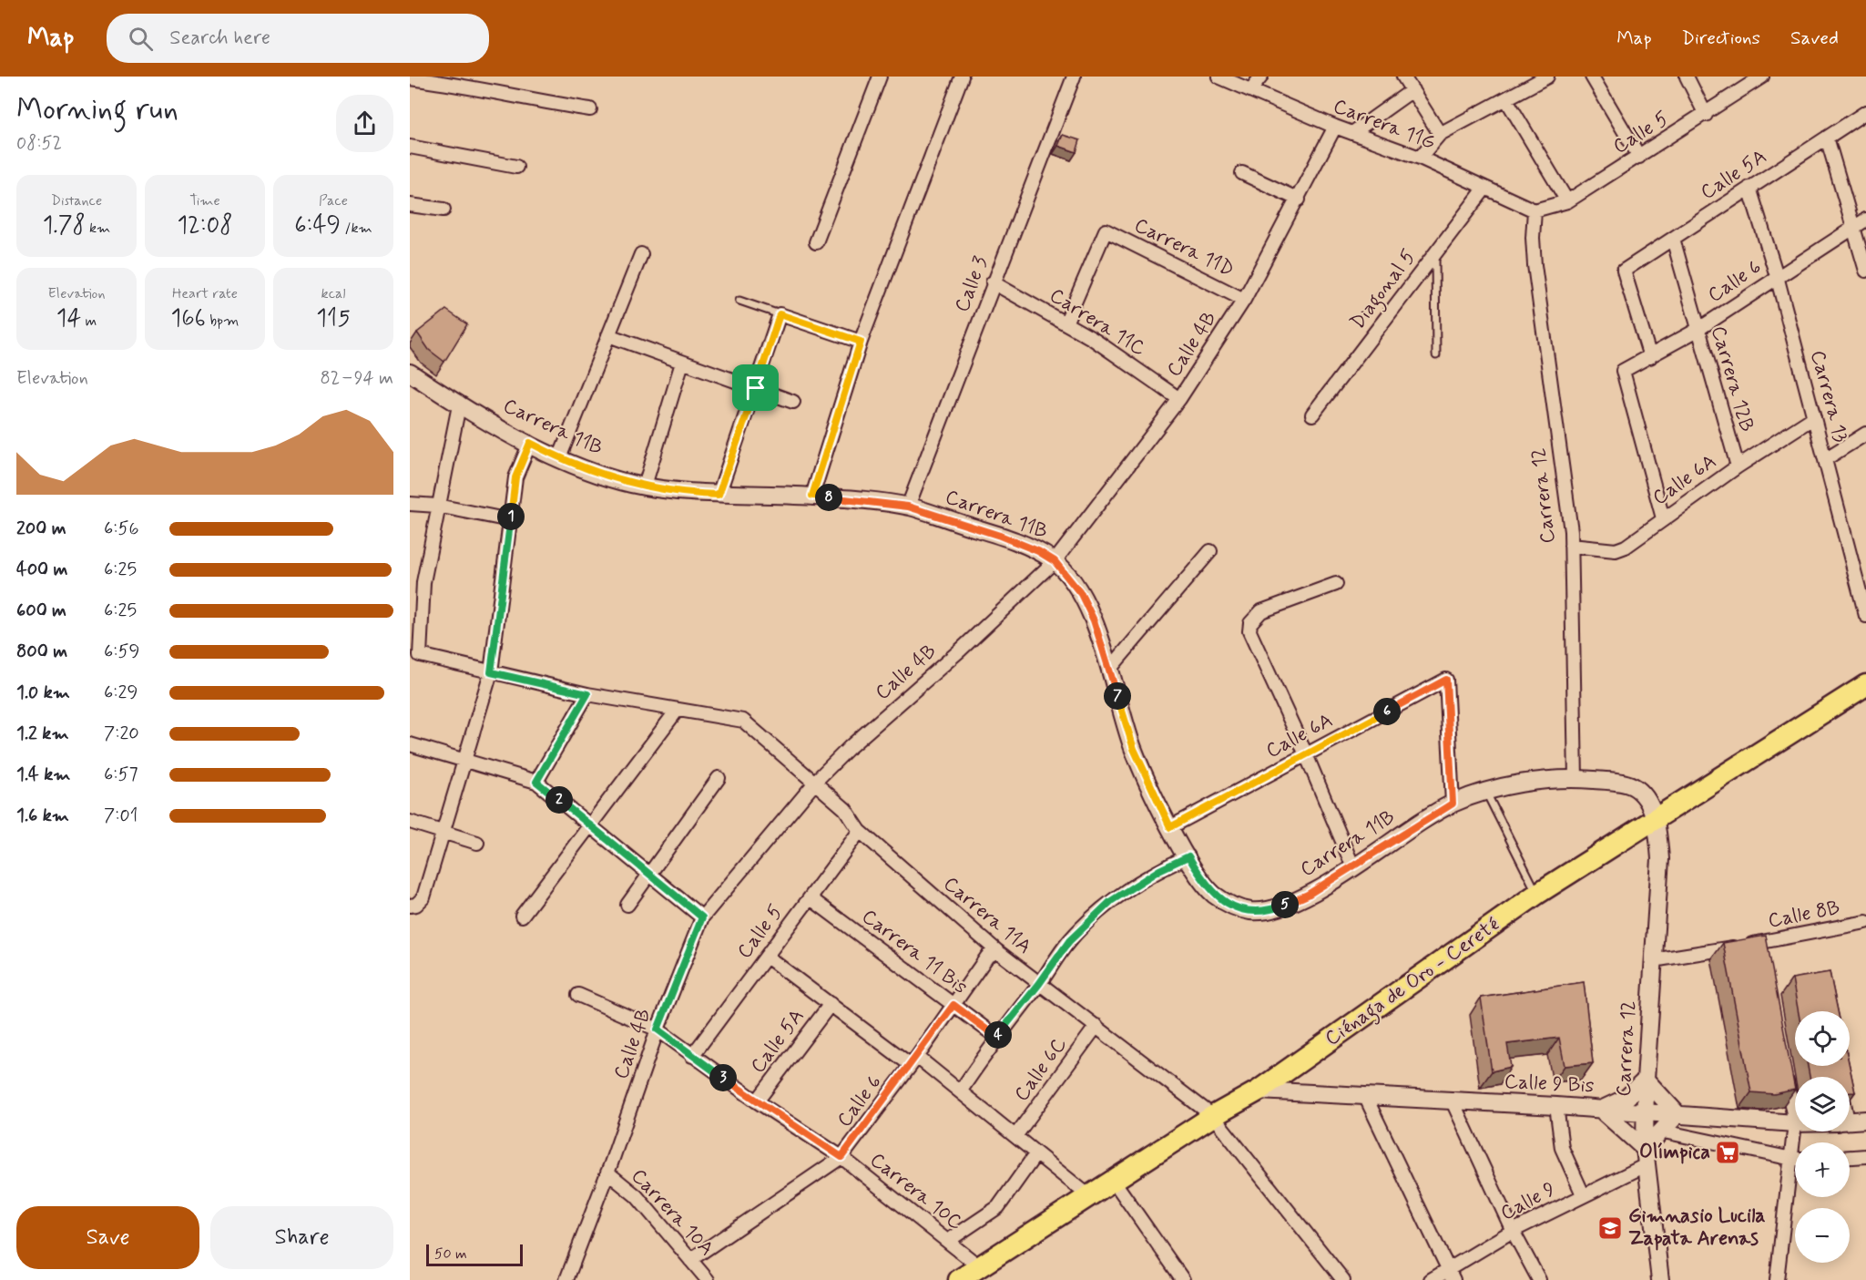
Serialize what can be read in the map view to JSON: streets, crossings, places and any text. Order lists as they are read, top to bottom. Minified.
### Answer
{"streets":{"highway":["Ciénaga de Oro - Cereté"],"street":["Carrera 11G","Calle 5","Calle 5A","Carrera 11D","Calle 6","Calle 3","Diagonal 5","Carrera 11C","Calle 4B","Carrera 12B","Carrera 13","Carrera 11B","Calle 6A","Carrera 12","Calle 8B","Carrera 11A","Carrera 11 Bis","Calle 6C","Calle 9 Bis","Carrera 10C","Calle 9","Carrera 10A"]},"crossings":[["Carrera 11G","Calle 5"],["Carrera 11G","Diagonal 5"],["Carrera 11G","Calle 4B"],["Carrera 11G","Carrera 12"],["Calle 5","Carrera 12"],["Calle 5","Carrera 11A"],["Calle 5","Carrera 11 Bis"],["Calle 5","Carrera 10C"],["Calle 5A","Calle 6"],["Calle 5A","Carrera 12B"],["Calle 5A","Carrera 13"],["Calle 5A","Carrera 10C"],["Carrera 11D","Carrera 11C"],["Carrera 11D","Calle 4B"],["Calle 6","Carrera 12B"],["Calle 6","Carrera 13"],["Calle 6","Calle 6A"],["Calle 6","Carrera 11A"],["Calle 6","Carrera 11 Bis"],["Calle 6","Carrera 10C"],["Calle 6","Carrera 10A"],["Calle 3","Carrera 11C"],["Calle 3","Carrera 11B"],["Carrera 11C","Calle 4B"],["Calle 4B","Carrera 11B"],["Calle 4B","Carrera 11A"],["Calle 4B","Carrera 10C"],["Calle 4B","Carrera 10A"],["Carrera 12B","Calle 6A"],["Carrera 13","Calle 6A"],["Carrera 11B","Calle 6A"],["Carrera 11B","Carrera 12"],["Carrera 11B","Ciénaga de Oro - Cereté"],["Calle 6A","Carrera 12"],["Carrera 12","Calle 8B"],["Carrera 12","Ciénaga de Oro - Cereté"],["Carrera 12","Calle 9 Bis"],["Carrera 12","Calle 9"],["Carrera 11A","Ciénaga de Oro - Cereté"],["Carrera 11A","Calle 6C"],["Ciénaga de Oro - Cereté","Calle 9 Bis"],["Ciénaga de Oro - Cereté","Carrera 10C"]],"places":{"supermarket":["Olímpica"],"school or university":["Gimnasio Lucila Zapata Arenas"]},"scale_bar":"50 m","page":{"header":"Map","search":"Search here","nav":["Map","Directions","Saved"],"heading":["Morning run","08:52"],"stats":[["Distance","1.78 km"],["Time","12:08"],["Pace","6:49 /km"],["Elevation","14 m"],["Heart rate","166 bpm"],["kcal","115"]],"chart":["Elevation","82–94 m"],"pins":["8","1","7","6","2","5","4","3"],"list":[{"name":"200 m","note":"6:56"},{"name":"400 m","note":"6:25"},{"name":"600 m","note":"6:25"},{"name":"800 m","note":"6:59"},{"name":"1.0 km","note":"6:29"},{"name":"1.2 km","note":"7:20"},{"name":"1.4 km","note":"6:57"},{"name":"1.6 km","note":"7:01"}],"map_buttons":["+","−"],"buttons":["Save","Share"],"scale":"50 m"}}
